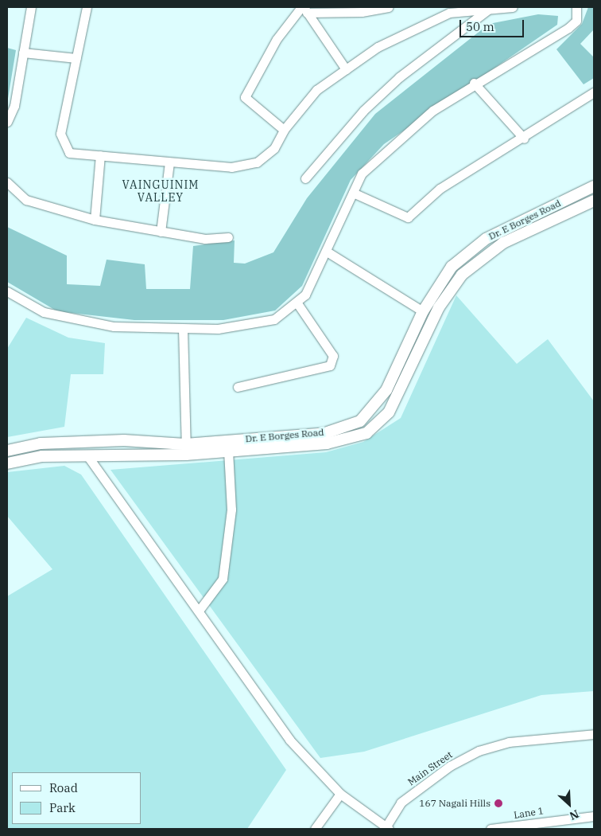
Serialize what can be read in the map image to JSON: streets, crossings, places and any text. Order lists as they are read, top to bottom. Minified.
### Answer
{"streets":{"main road":["Dr. E Borges Road"],"street":["Main Street","Lane 1"]},"districts":["VAINGUINIM VALLEY"],"places":["167 Nagali Hills"],"legend":["Road","Park"],"scale_bar":"50 m","north":"bottom right"}
